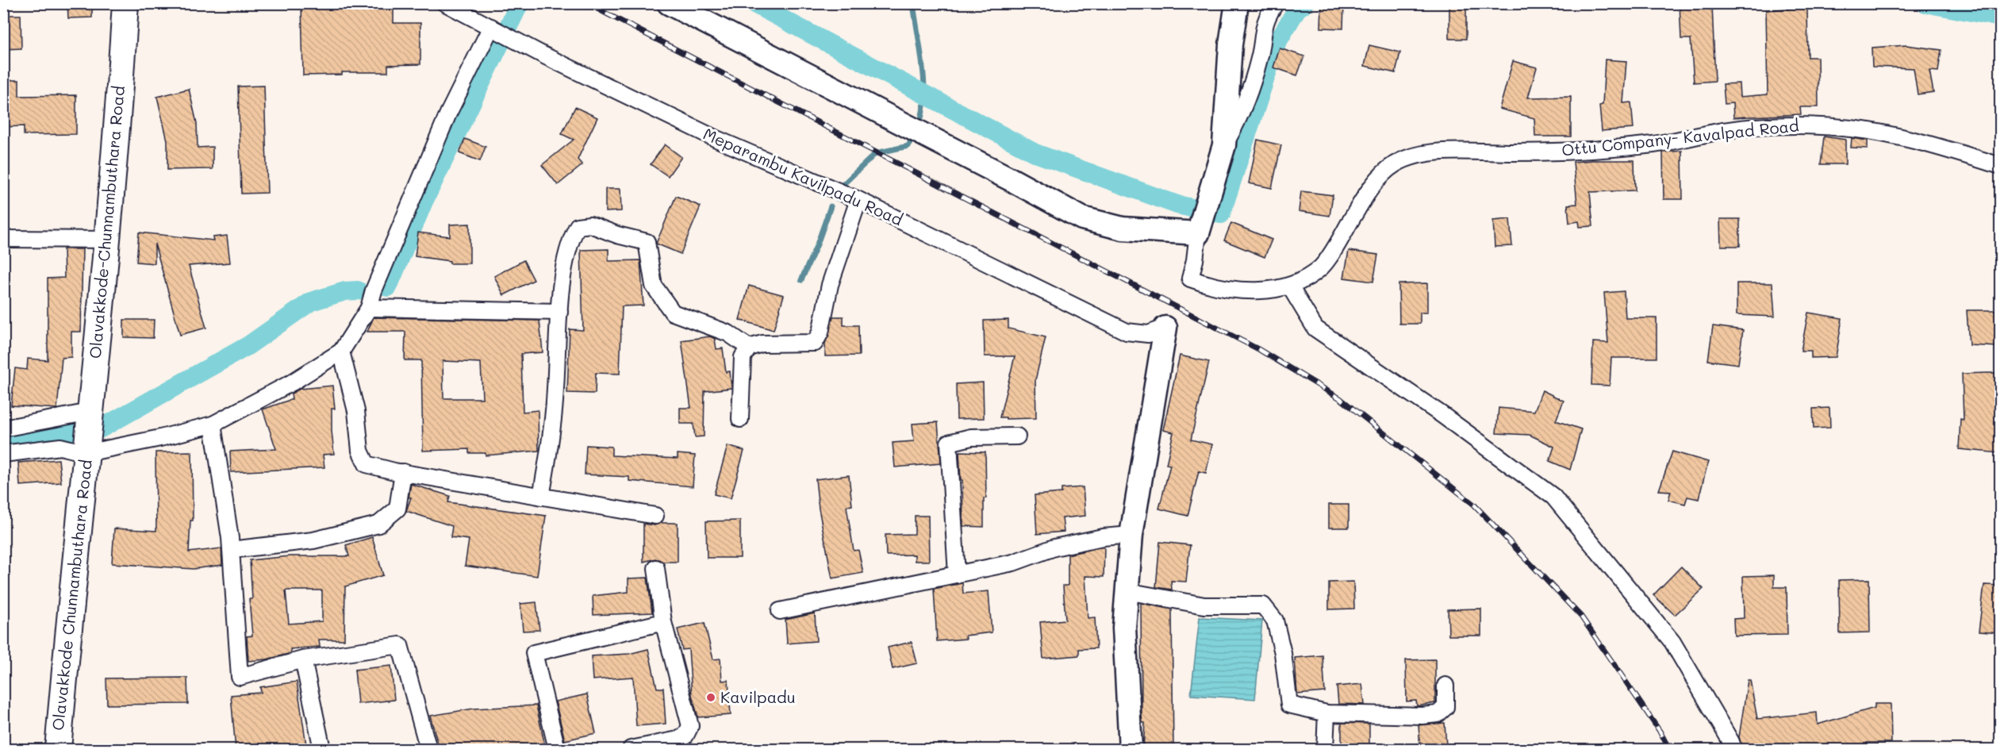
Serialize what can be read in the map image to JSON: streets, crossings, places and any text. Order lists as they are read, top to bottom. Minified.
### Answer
{"streets":{"main road":["Olavakkode-Chunnambuthara Road","Olavakkode Chunnambuthara Road"],"street":["Ottu Company- Kavalpad Road","Meparambu Kavilpadu Road"]},"crossings":[["Olavakkode-Chunnambuthara Road","Olavakkode Chunnambuthara Road"]],"places":["Kavilpadu"]}
